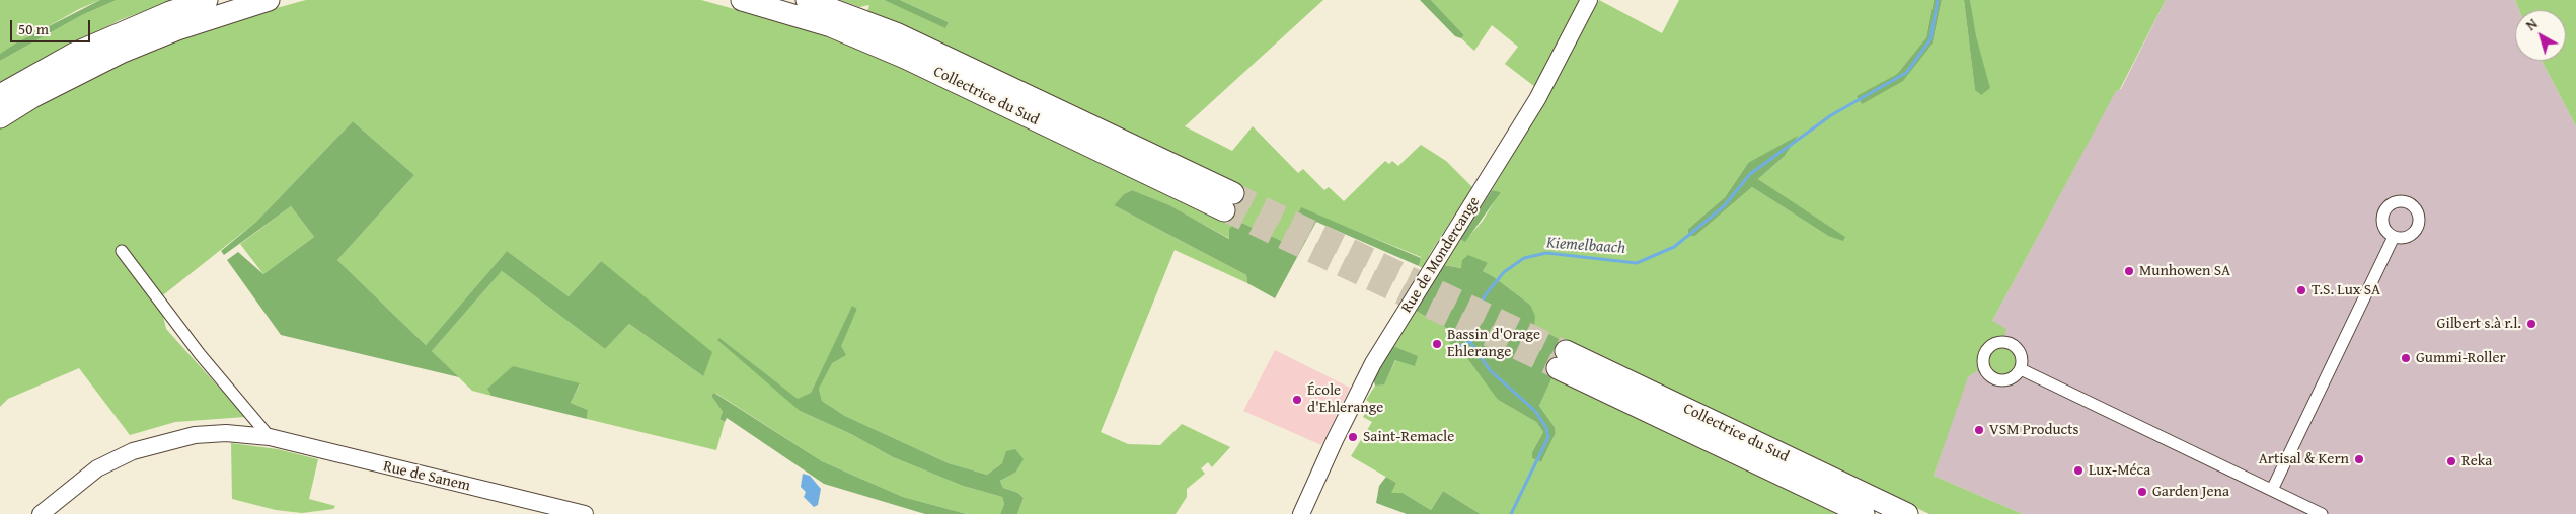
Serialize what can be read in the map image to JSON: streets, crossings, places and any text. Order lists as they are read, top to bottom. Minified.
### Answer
{"streets":{"highway":["Collectrice du Sud"],"main road":["Rue de Mondercange","Rue de Sanem"]},"water":["Kiemelbaach"],"places":["Munhowen SA","T.S. Lux SA","Gilbert s.à r.l.","Bassin d'Orage Ehlerange","Gummi-Roller","École d'Ehlerange","VSM Products","Saint-Remacle","Artisal & Kern","Reka","Lux-Méca","Garden Jena"],"scale_bar":"50 m","north":"top left"}
